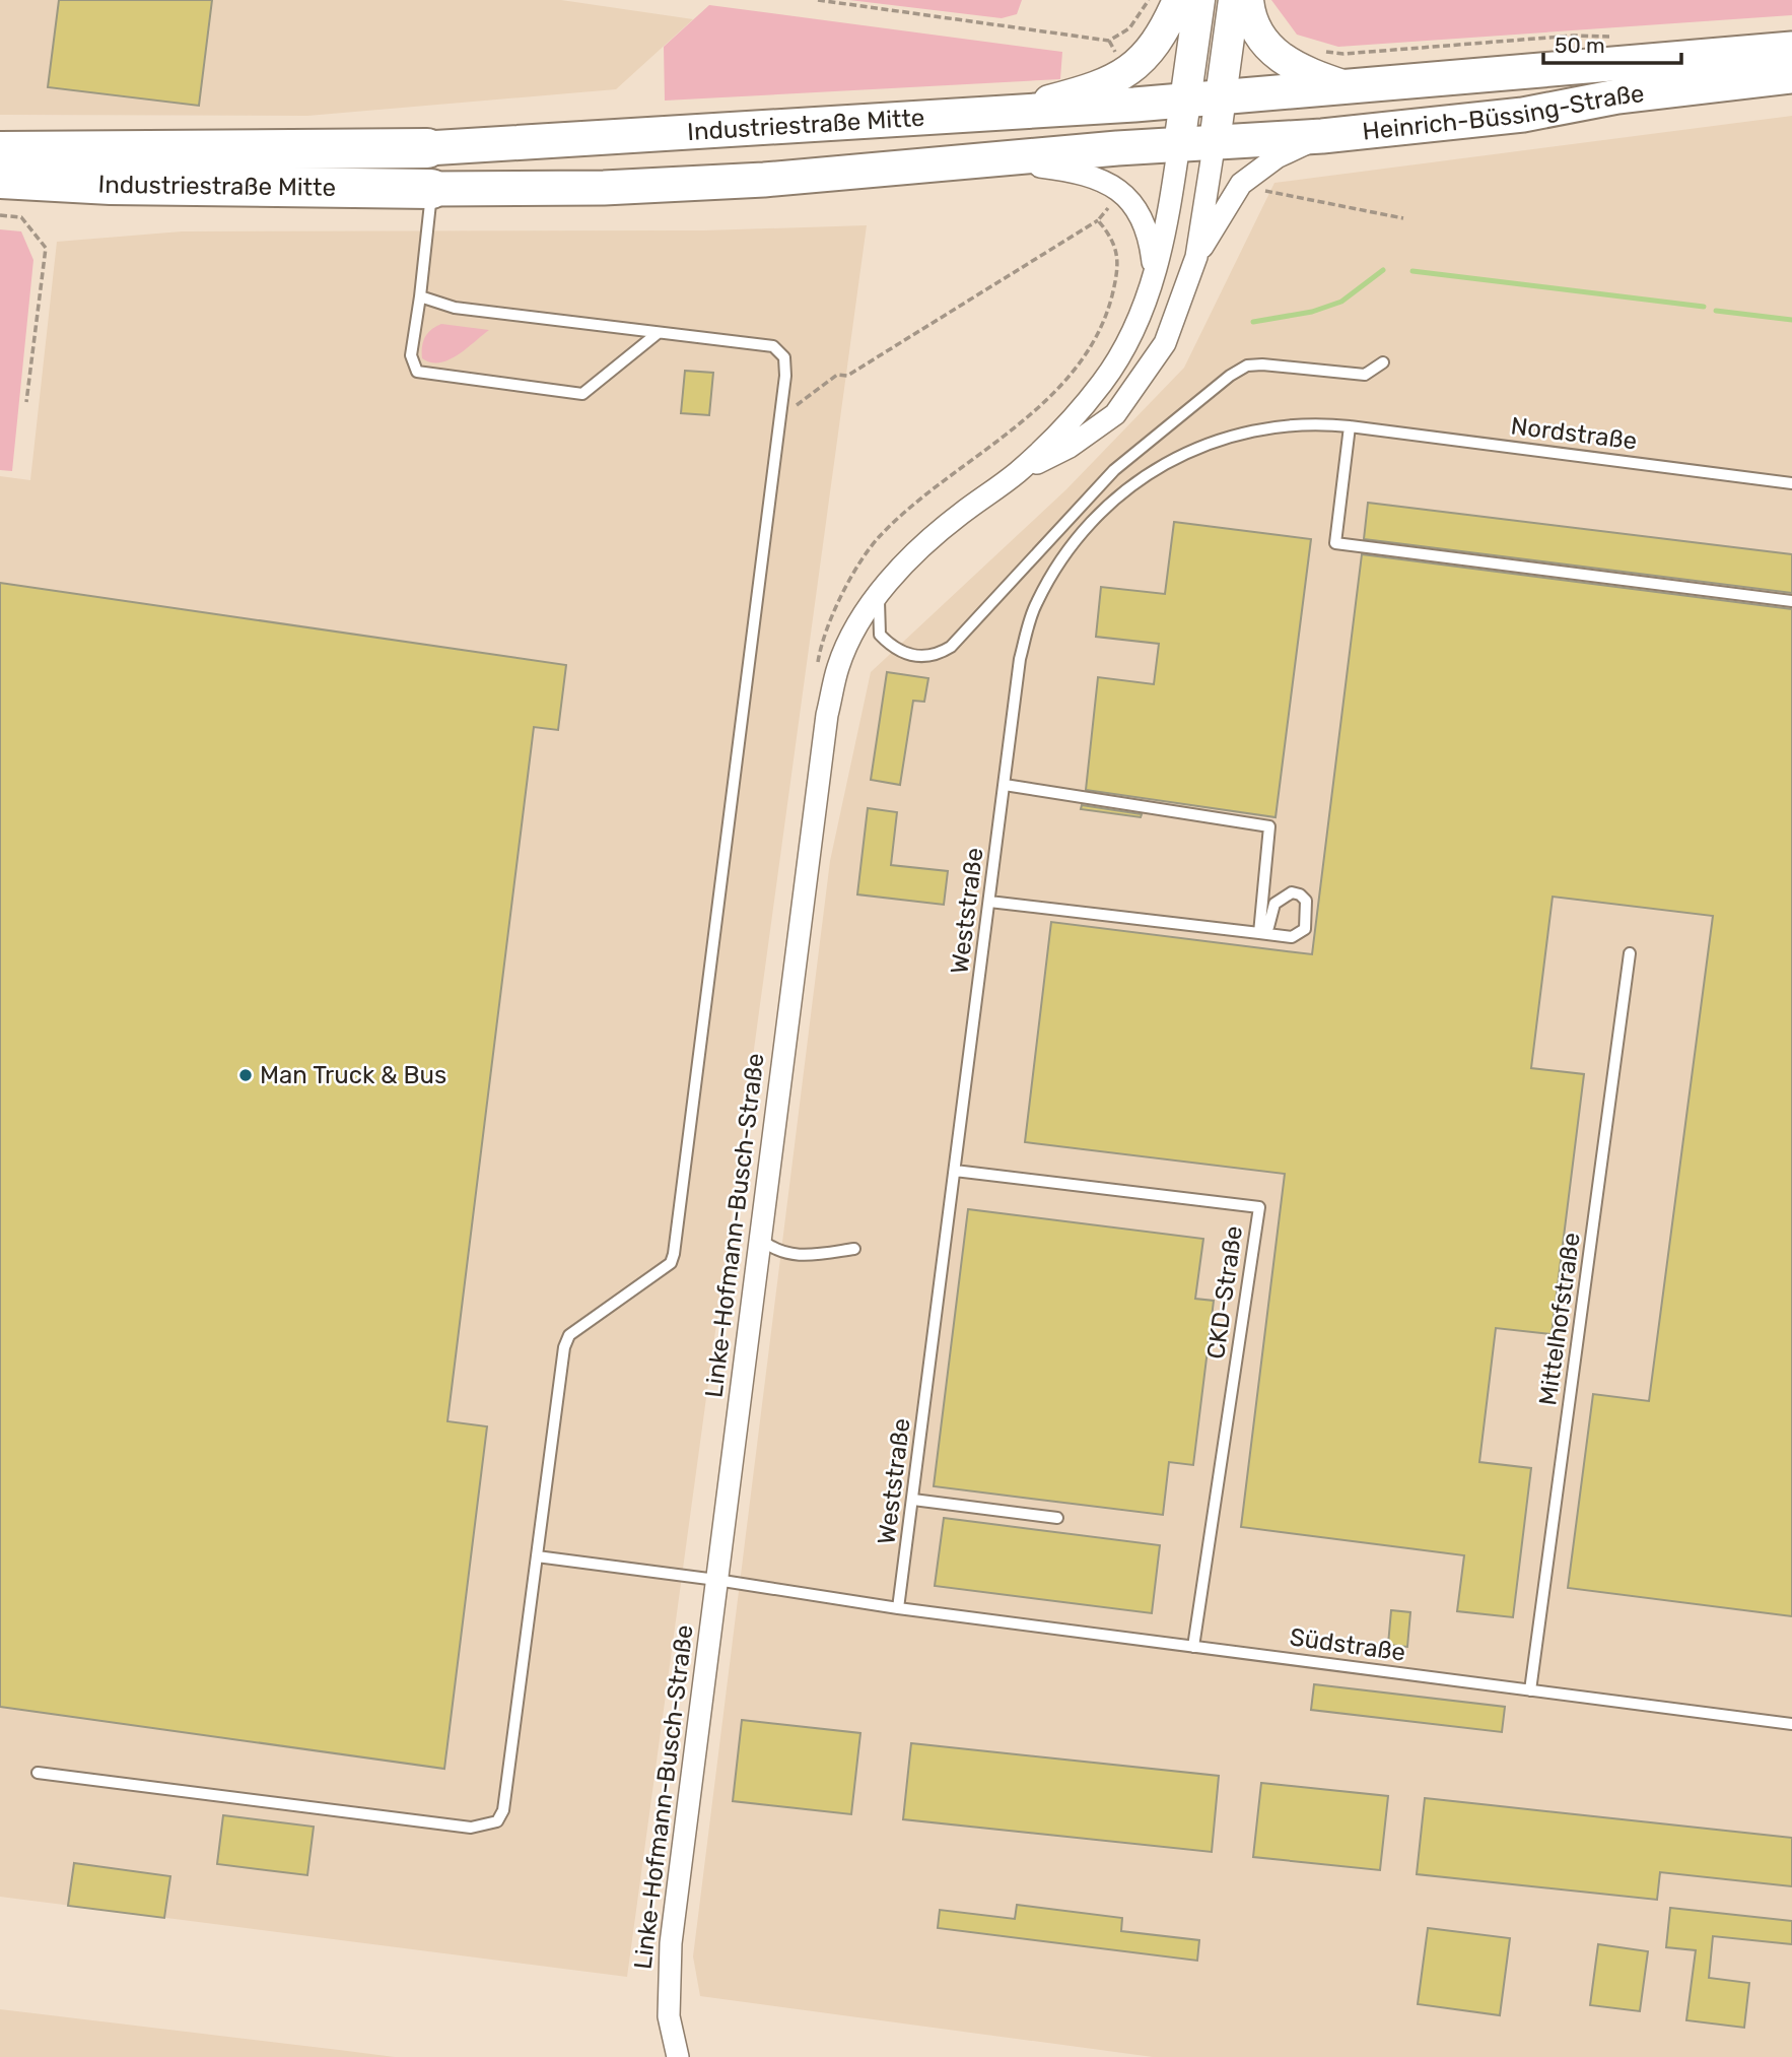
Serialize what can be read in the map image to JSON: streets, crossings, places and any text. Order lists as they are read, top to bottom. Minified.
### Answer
{"streets":{"highway":["Industriestraße Mitte"],"main road":["Heinrich-Büssing-Straße"],"street":["Linke-Hofmann-Busch-Straße"],"lane":["Nordstraße","Weststraße","CKD-Straße","Mittelhofstraße","Südstraße"]},"crossings":[["Heinrich-Büssing-Straße","Industriestraße Mitte"],["Heinrich-Büssing-Straße","Linke-Hofmann-Busch-Straße"],["Industriestraße Mitte","Linke-Hofmann-Busch-Straße"],["Nordstraße","Weststraße"],["Weststraße","CKD-Straße"],["Weststraße","Südstraße"],["Linke-Hofmann-Busch-Straße","Südstraße"],["CKD-Straße","Südstraße"],["Mittelhofstraße","Südstraße"]],"places":["Man Truck & Bus"],"scale_bar":"50 m"}
